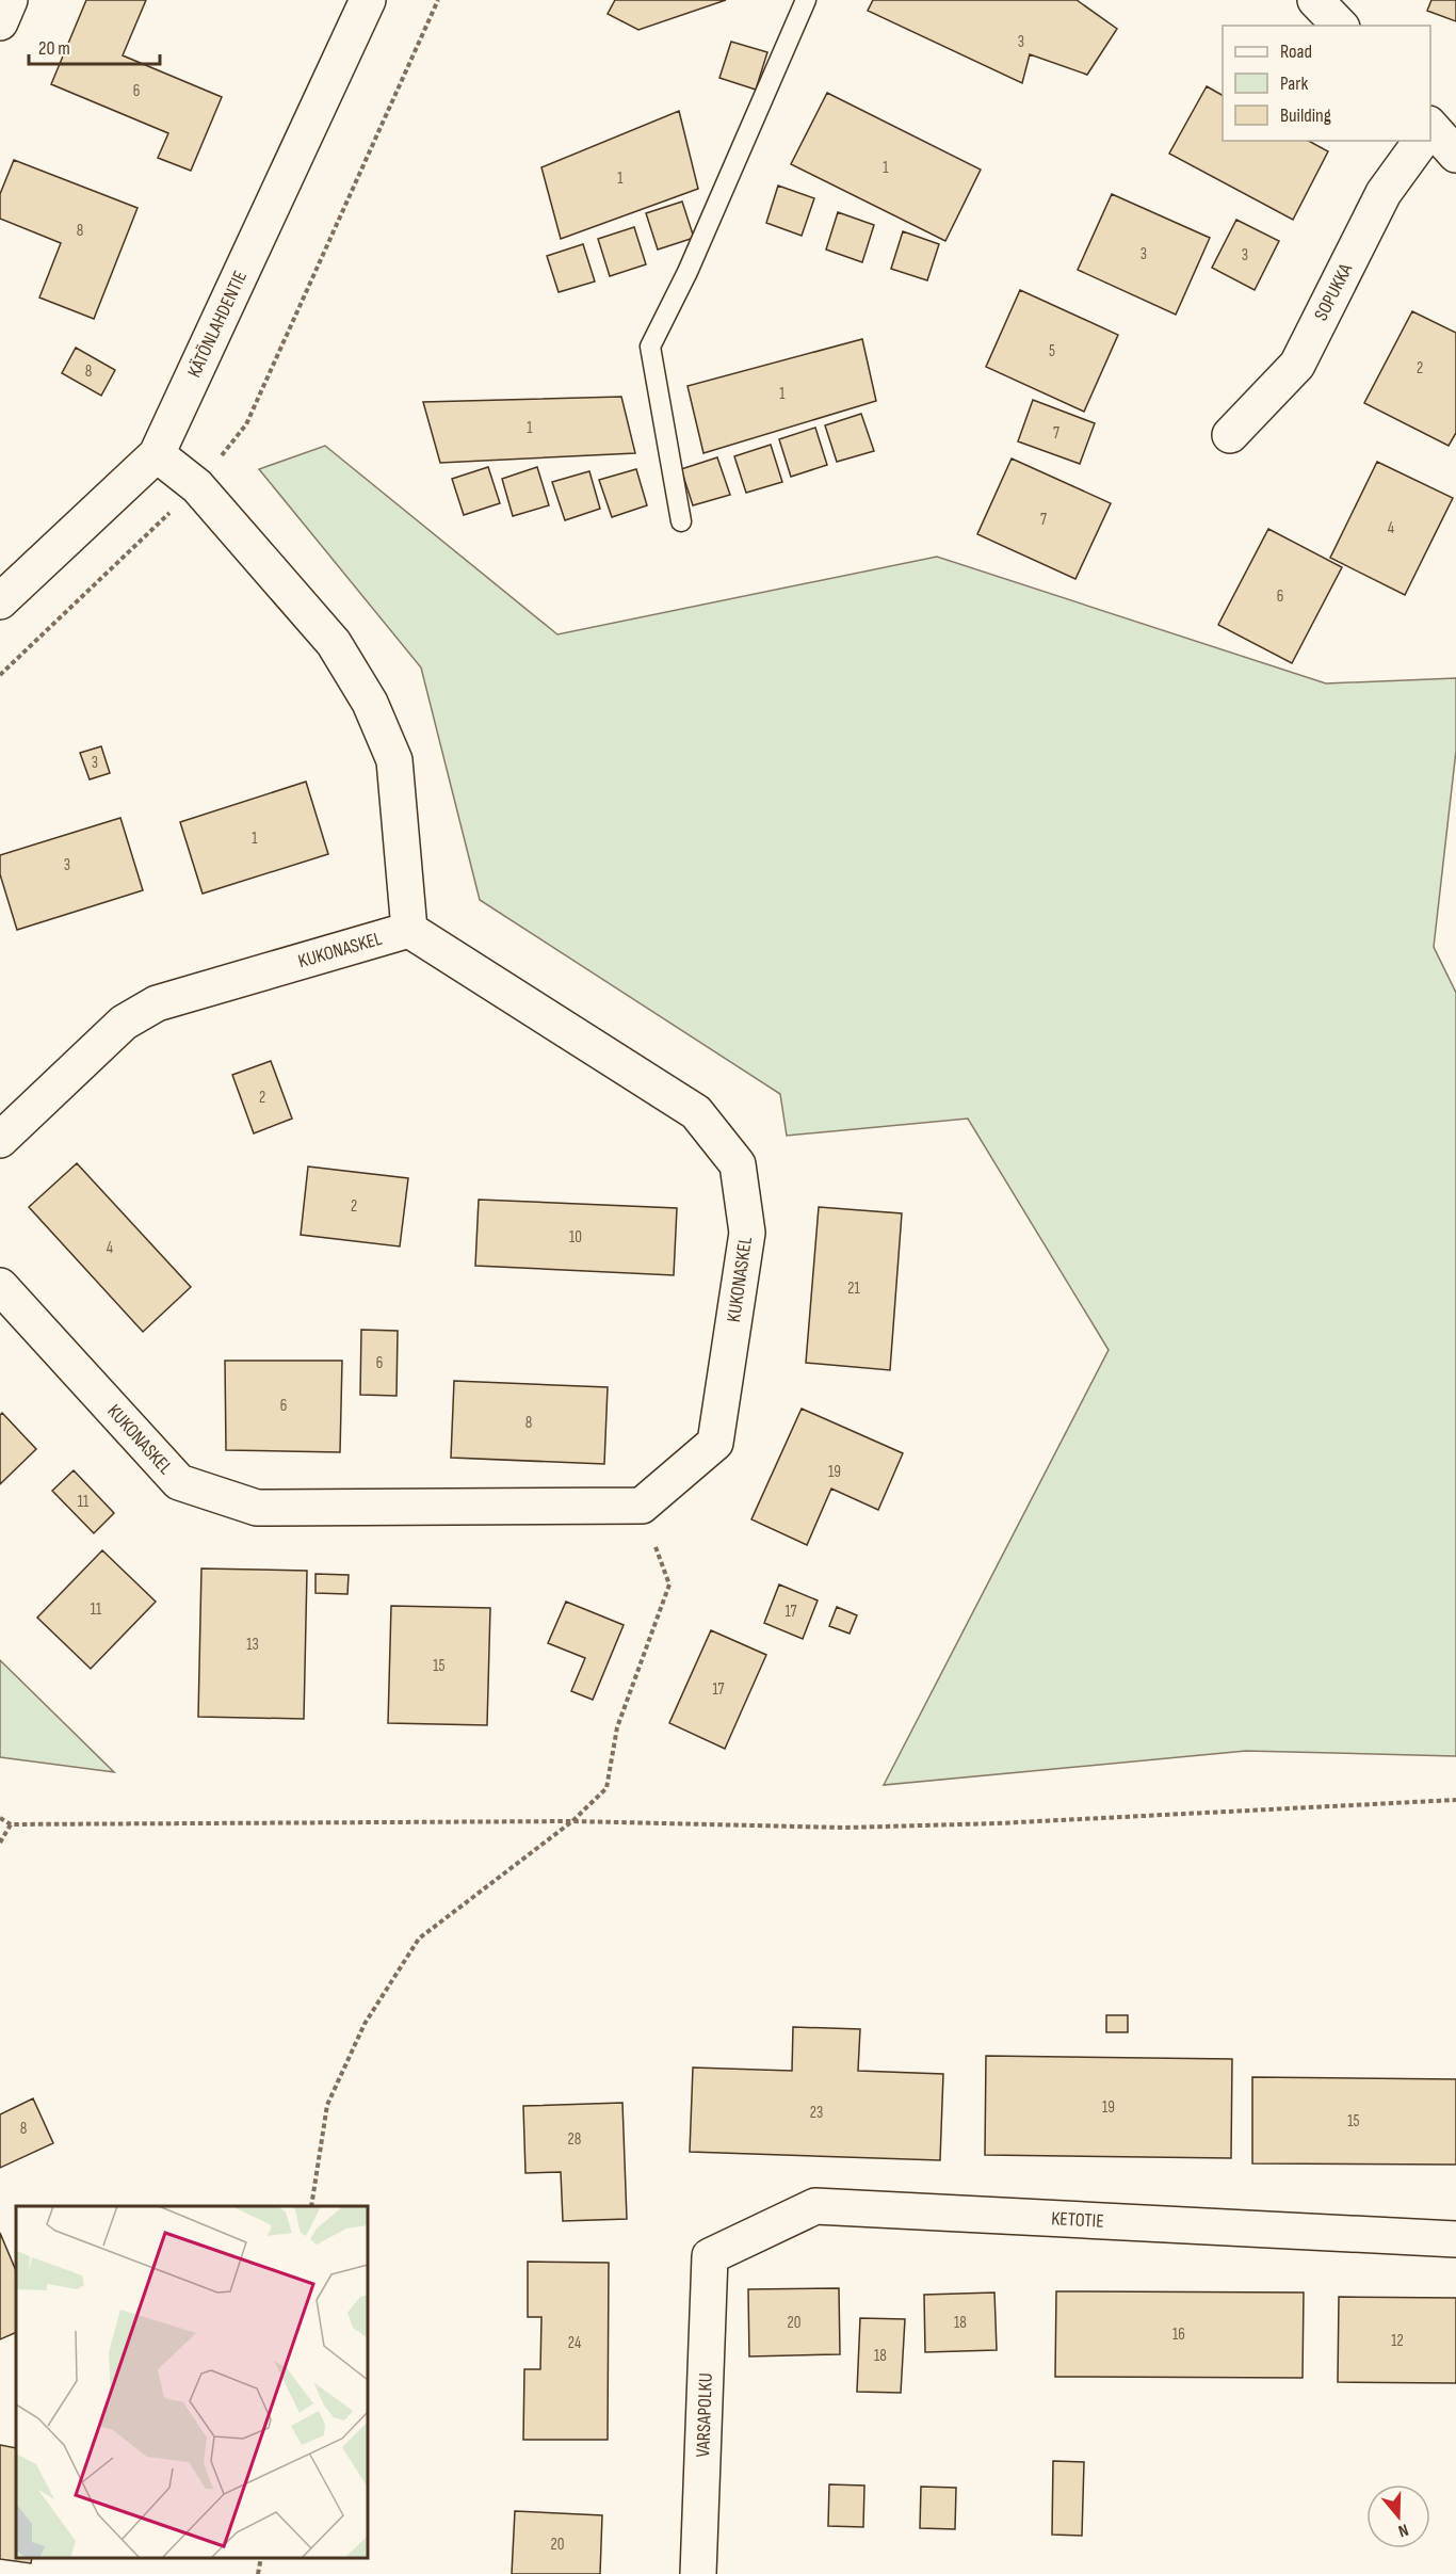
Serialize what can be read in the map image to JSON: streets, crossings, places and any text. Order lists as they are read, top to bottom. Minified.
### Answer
{"streets":{"street":["SOPUKKA","KÄTÖNLAHDENTIE","KUKONASKEL","KETOTIE","VARSAPOLKU"]},"crossings":[["KETOTIE","VARSAPOLKU"]],"house_numbers":["3","6","1","1","8","3","3","5","2","8","1","1","7","7","4","6","3","1","3","2","2","10","4","21","6","6","8","19","11","11","17","13","15","17","19","23","15","8","28","20","18","16","12","24","18","20"],"legend":["Road","Park","Building"],"scale_bar":"20 m","north":"bottom"}
